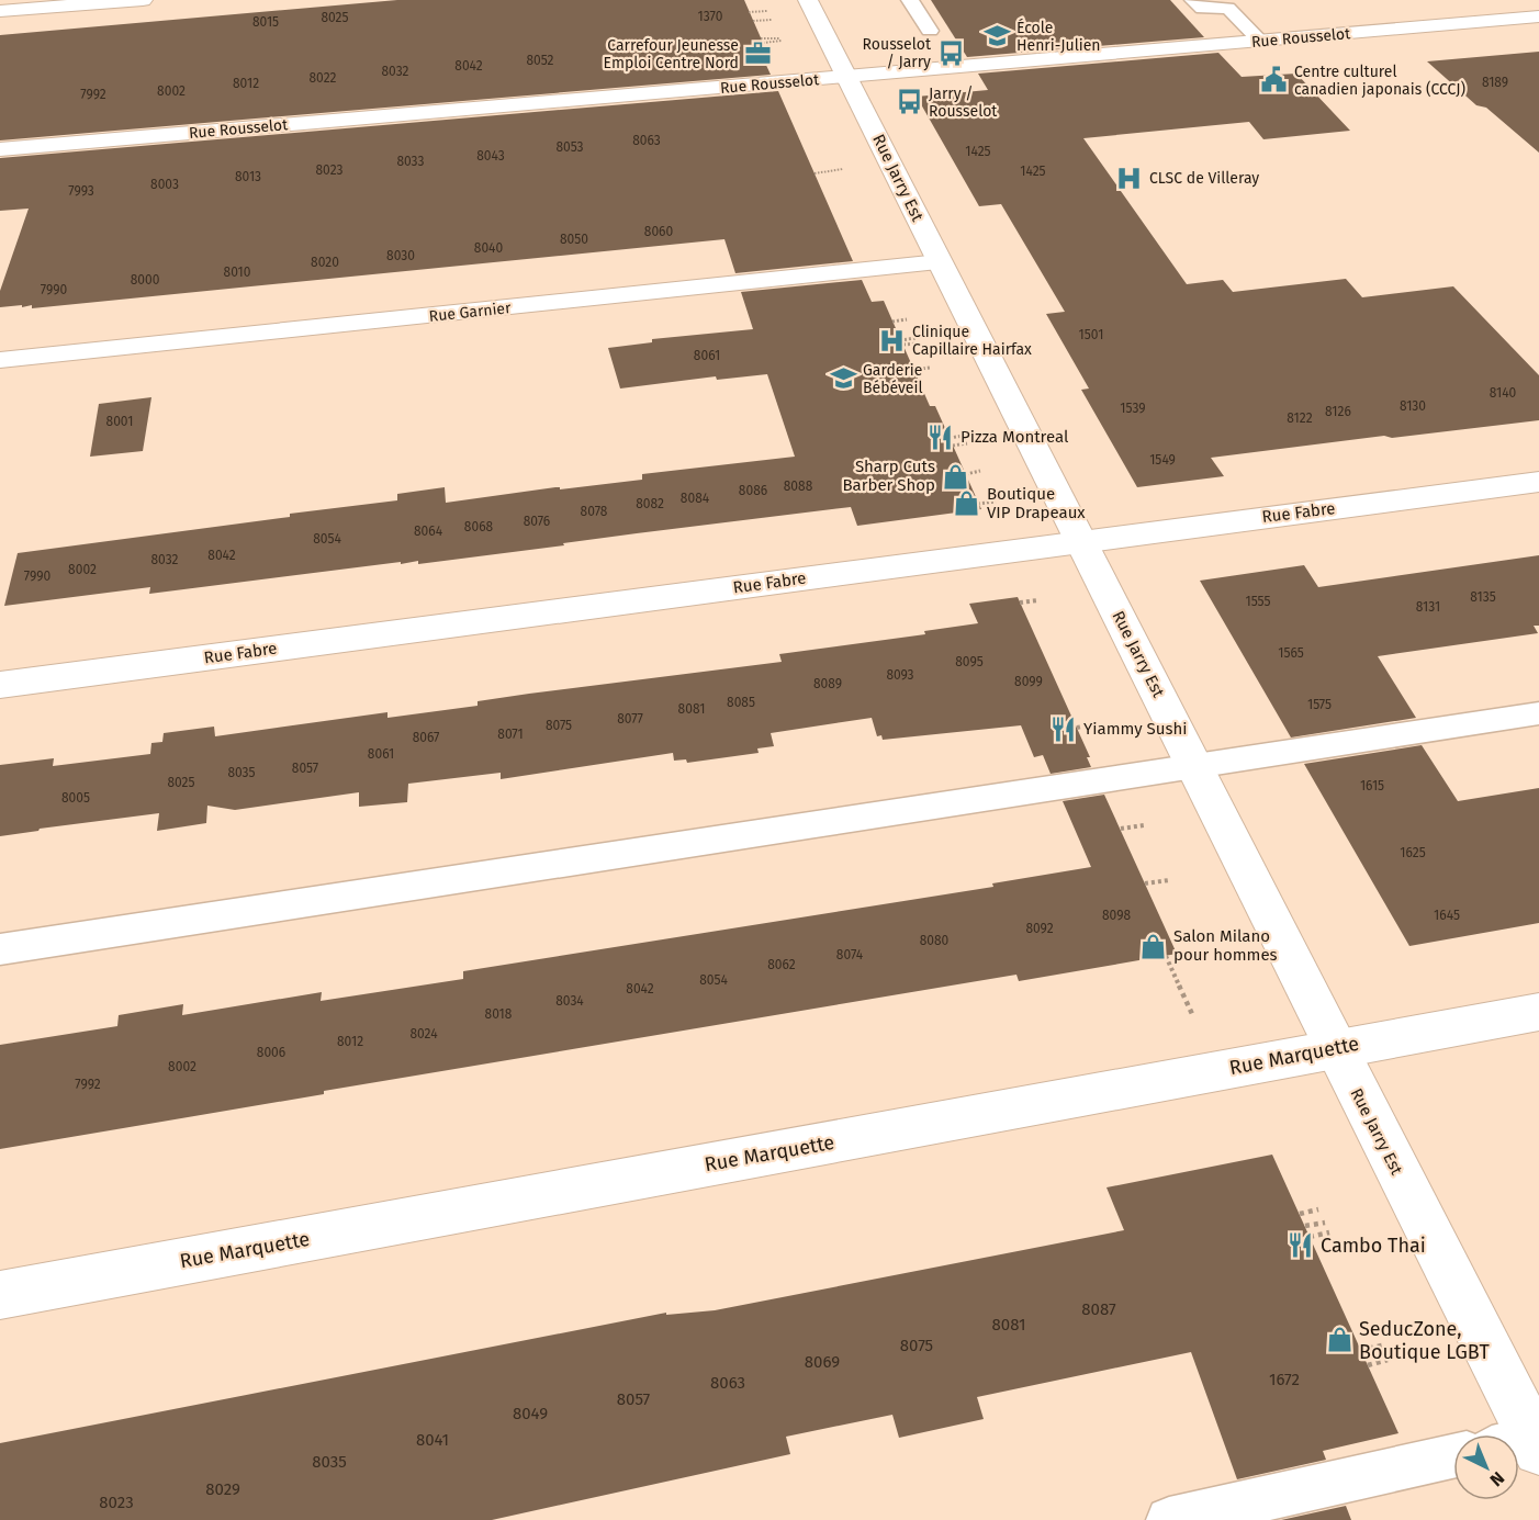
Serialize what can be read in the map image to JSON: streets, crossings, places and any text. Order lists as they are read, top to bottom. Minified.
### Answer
{"streets":{"street":["Rue Rousselot","Rue Jarry Est","Rue Garnier","Rue Fabre","Rue Marquette"]},"crossings":[["Rue Rousselot","Rue Jarry Est"],["Rue Jarry Est","Rue Garnier"],["Rue Jarry Est","Rue Fabre"],["Rue Jarry Est","Rue Marquette"]],"places":{"school or university":["École Henri-Julien","Garderie Bébéveil"],"bus stop":["Rousselot / Jarry","Jarry / Rousselot"],"office":["Carrefour Jeunesse Emploi Centre Nord"],"public building":["Centre culturel canadien japonais (CCCJ)"],"hospital":["CLSC de Villeray","Clinique Capillaire Hairfax"],"restaurant":["Pizza Montreal","Yiammy Sushi","Cambo Thai"],"shop":["Sharp Cuts Barber Shop","Boutique VIP Drapeaux","Salon Milano pour hommes","SeducZone, Boutique LGBT"]},"house_numbers":["1370","8025","8015","8052","8042","8032","8022","8189","8012","8002","7992","8063","8053","1425","8043","8033","8023","1425","8013","8003","7993","8060","8050","8040","8030","8020","8010","8000","7990","1501","8061","8140","8130","1539","8126","8122","8001","1549","8088","8086","8084","8082","8078","8076","8068","8064","8054","8042","8032","8002","7990","8135","1555","8131","1565","8095","8093","8099","8089","8085","1575","8081","8077","8075","8071","8067","8061","8057","8035","8025","1615","8005","1625","8098","1645","8092","8080","8074","8062","8054","8042","8034","8018","8024","8012","8006","8002","7992","8087","8081","8075","8069","1672","8063","8057","8049","8041","8035","8029","8023"],"north":"bottom right"}
